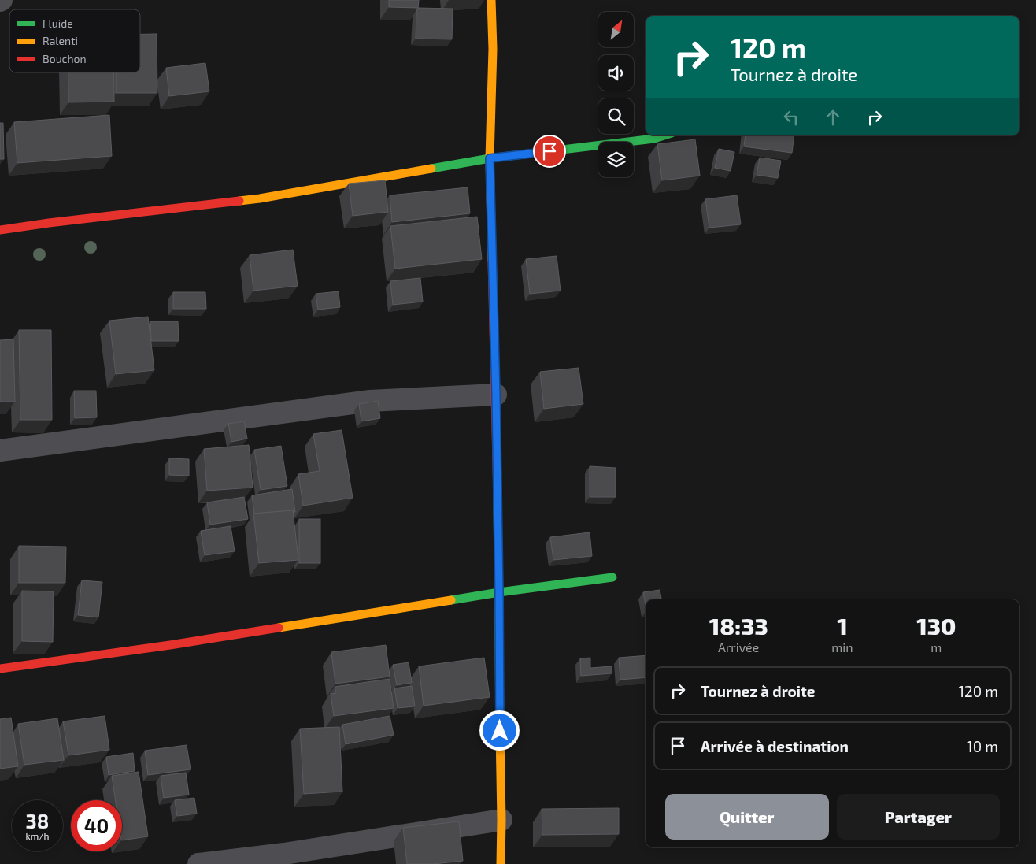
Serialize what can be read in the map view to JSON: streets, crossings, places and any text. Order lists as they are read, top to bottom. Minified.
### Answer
{"legend":["Fluide","Ralenti","Bouchon"],"north":"top right","page":{"turn":["120 m","Tournez à droite"],"eta":["18:33","Arrivée","1","min","130","m"],"list":[{"name":"Tournez à droite","value":"120 m"},{"name":"Arrivée à destination","value":"10 m"}],"buttons":["Quitter","Partager"],"speed":"38 km/h","limit":"40"}}
